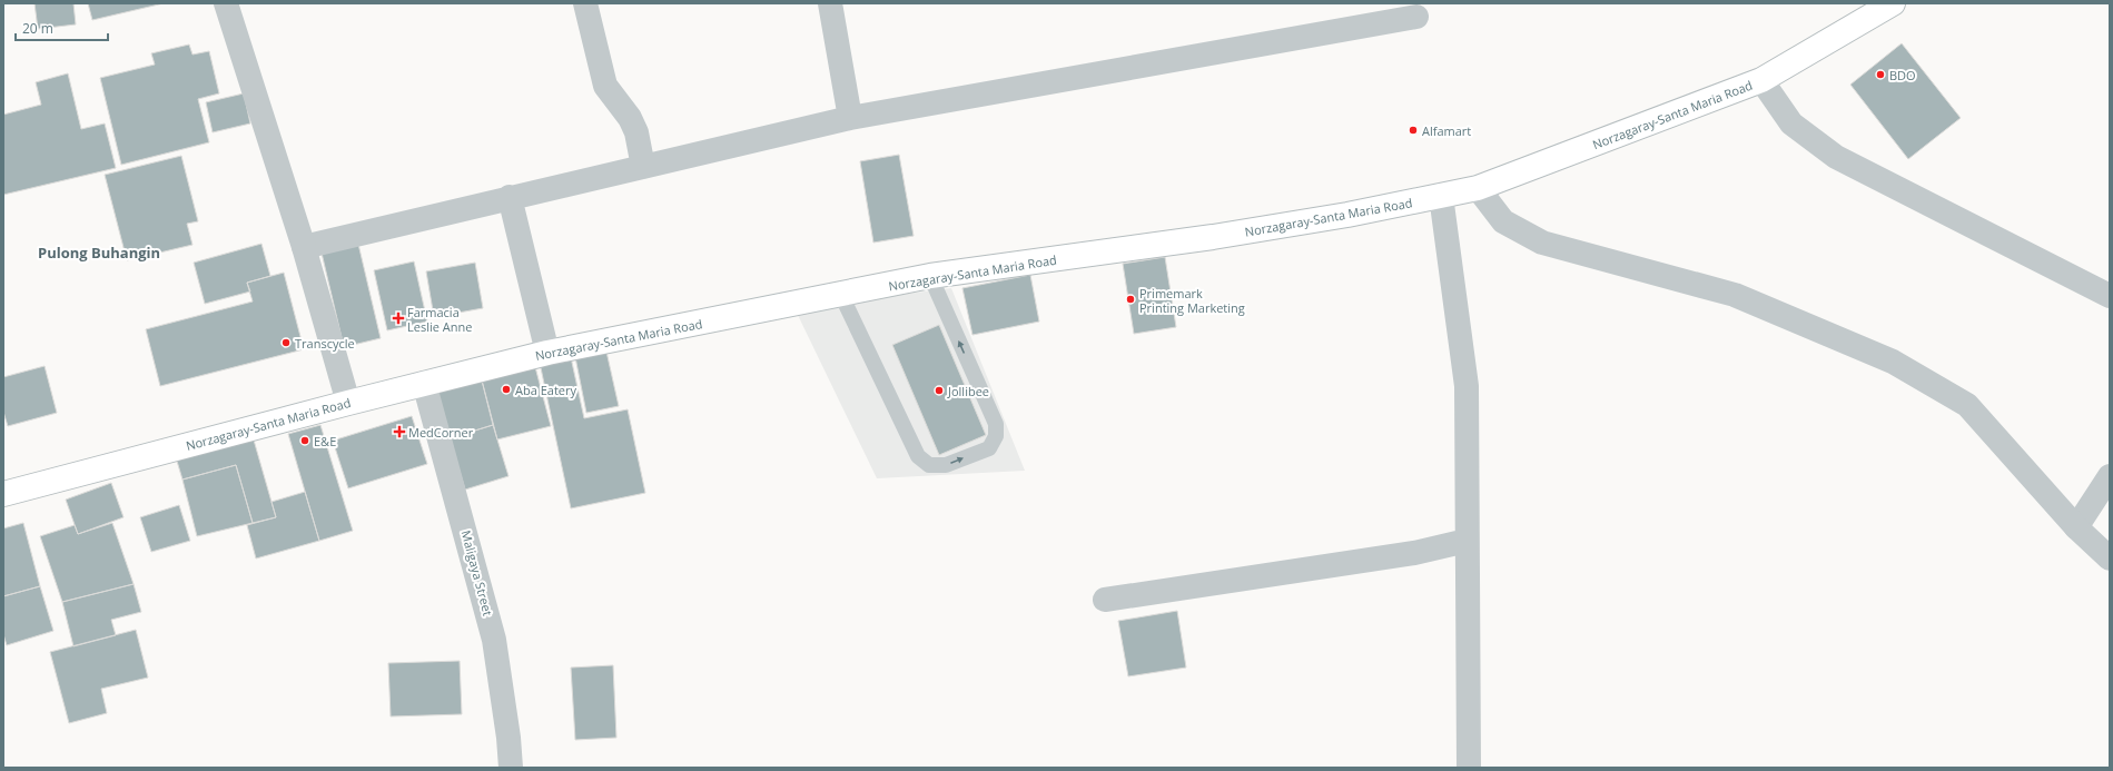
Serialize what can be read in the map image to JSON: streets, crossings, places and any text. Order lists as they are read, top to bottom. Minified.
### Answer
{"streets":{"main road":["Norzagaray-Santa Maria Road"],"street":["Maligaya Street"]},"crossings":[["Norzagaray-Santa Maria Road","Maligaya Street"]],"districts":["Pulong Buhangin"],"places":{"other":["BDO","Alfamart","Primemark Printing Marketing","Transcycle","Aba Eatery","Jollibee","E&E"],"health":["Farmacia Leslie Anne","MedCorner"]},"scale_bar":"20 m"}
